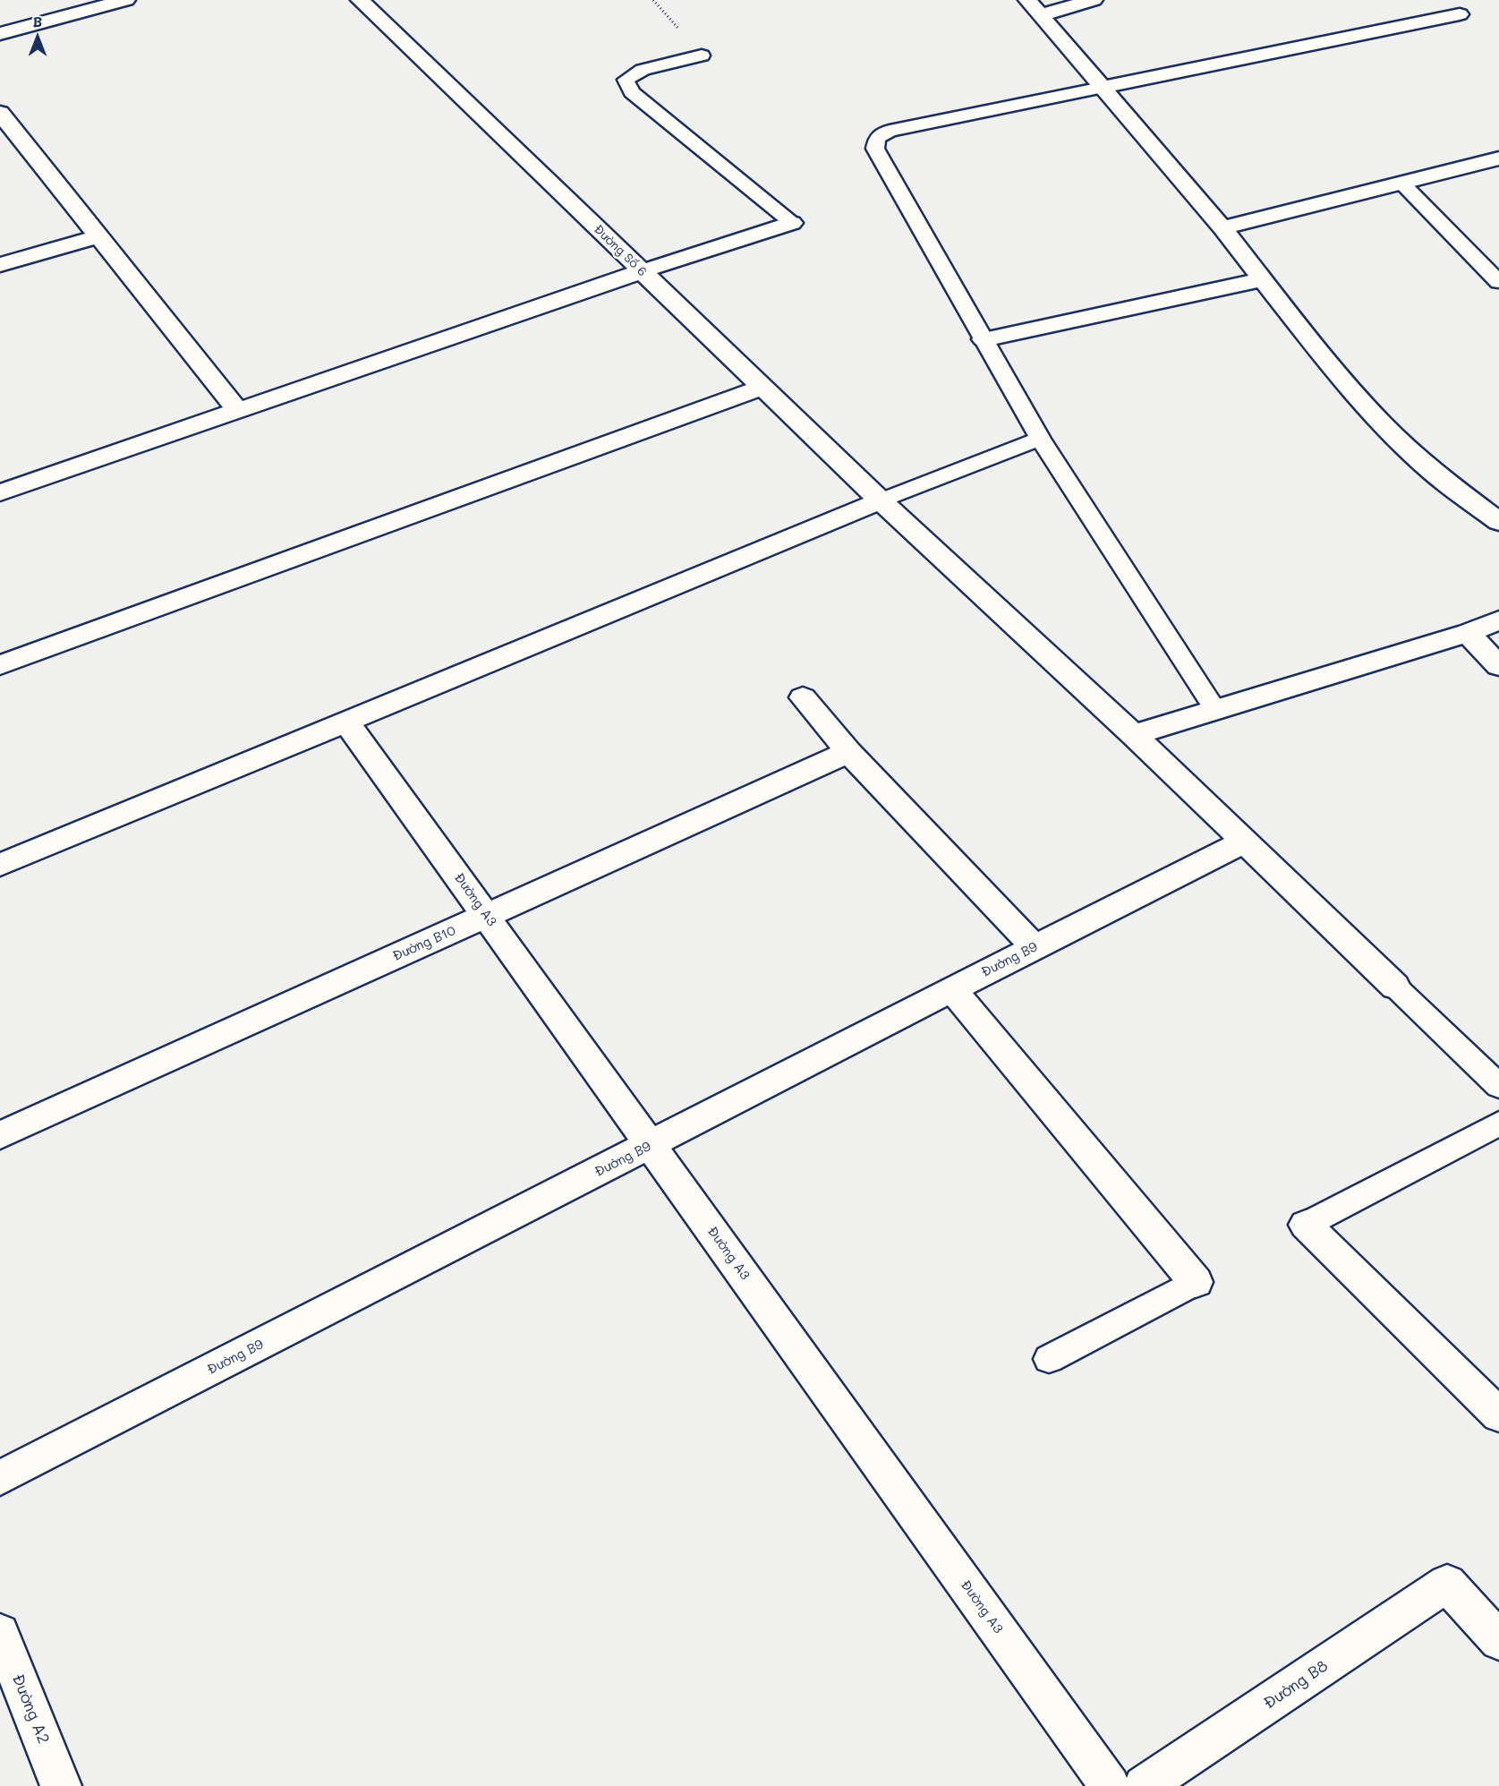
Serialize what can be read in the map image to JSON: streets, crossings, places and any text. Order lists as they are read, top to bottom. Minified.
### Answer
{"streets":{"street":["Đường Số 6","Đường A3","Đường B10","Đường B9","Đường B8","Đường A2"]},"crossings":[["Đường Số 6","Đường B9"],["Đường A3","Đường B10"],["Đường A3","Đường B9"]],"north":"top"}
